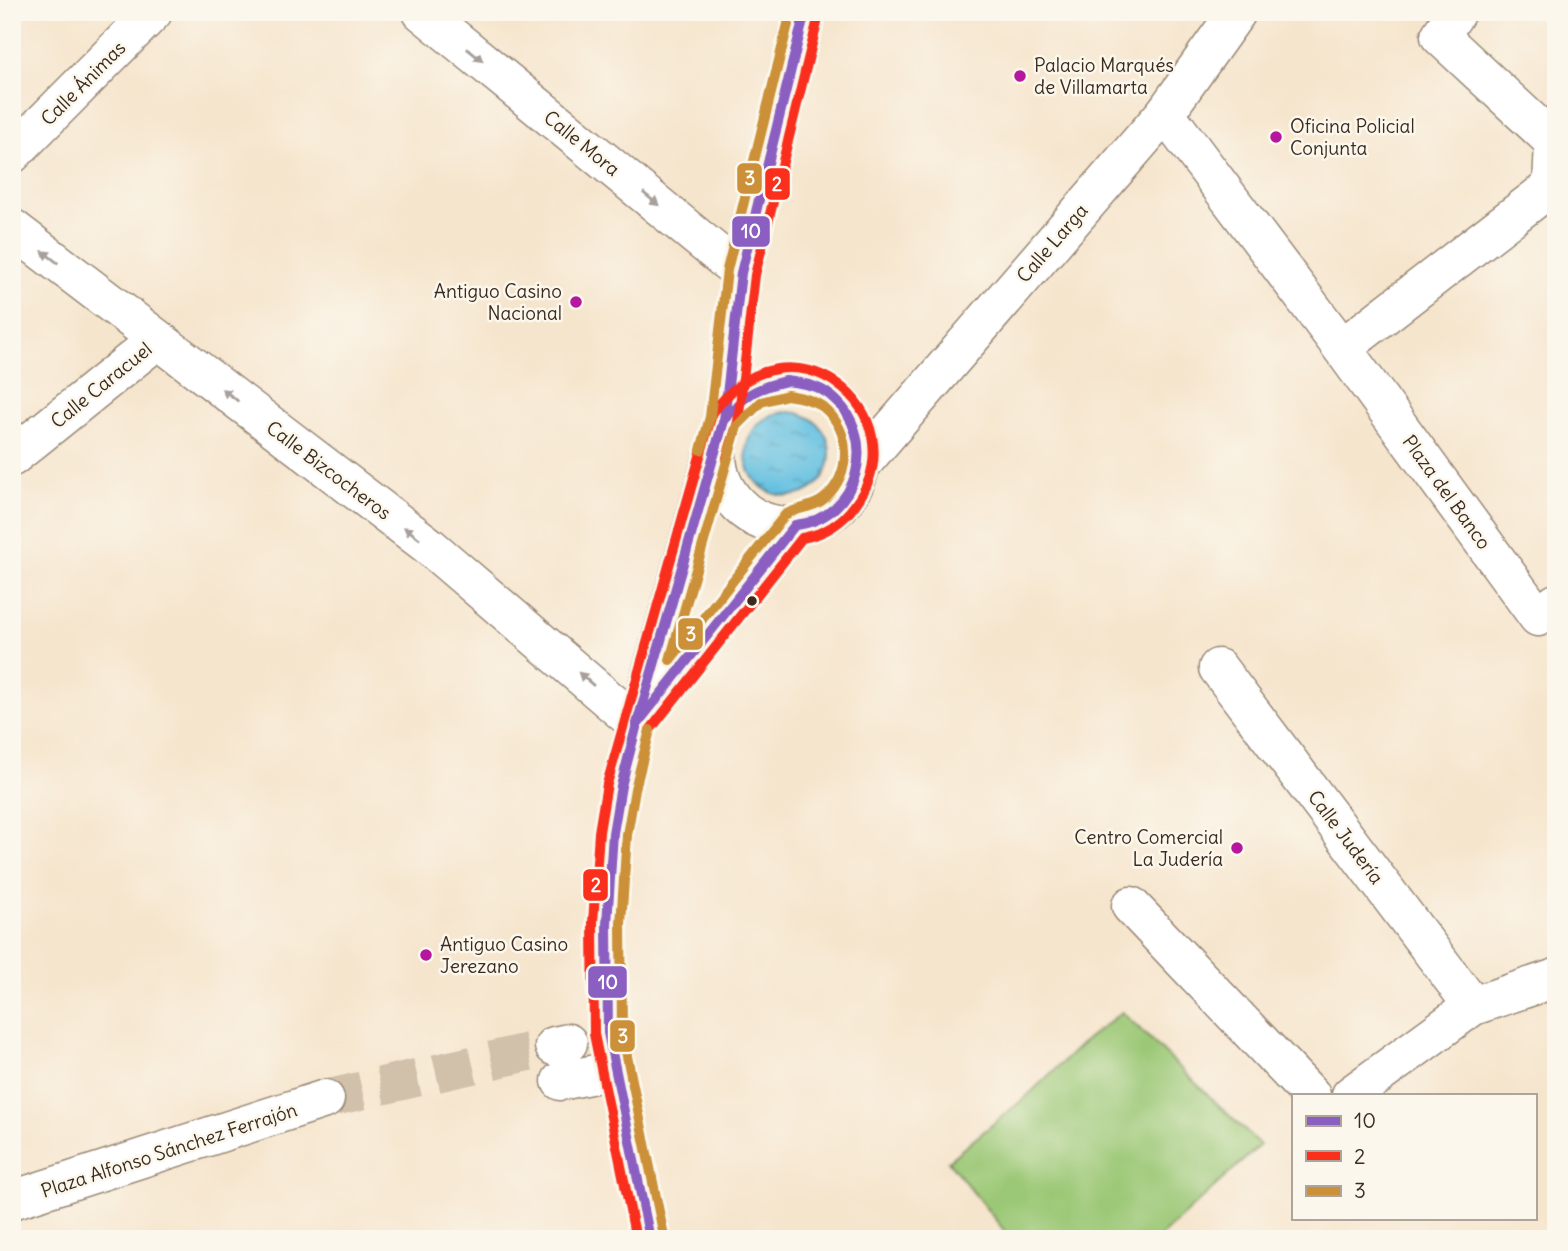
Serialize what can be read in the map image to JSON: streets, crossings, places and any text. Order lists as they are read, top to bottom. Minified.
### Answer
{"streets":{"street":["Calle Ánimas","Calle Mora","Calle Larga","Calle Caracuel","Calle Bizcocheros","Plaza del Banco","Calle Judería","Plaza Alfonso Sánchez Ferrajón"]},"crossings":[["Calle Larga","Plaza del Banco"],["Calle Caracuel","Calle Bizcocheros"]],"one_way":["Calle Mora","Calle Bizcocheros"],"places":["Palacio Marqués de Villamarta","Oficina Policial Conjunta","Antiguo Casino Nacional","Centro Comercial La Judería","Antiguo Casino Jerezano"],"lines":["transit line 10","transit line 3","transit line 2"],"legend":["10","2","3"]}
